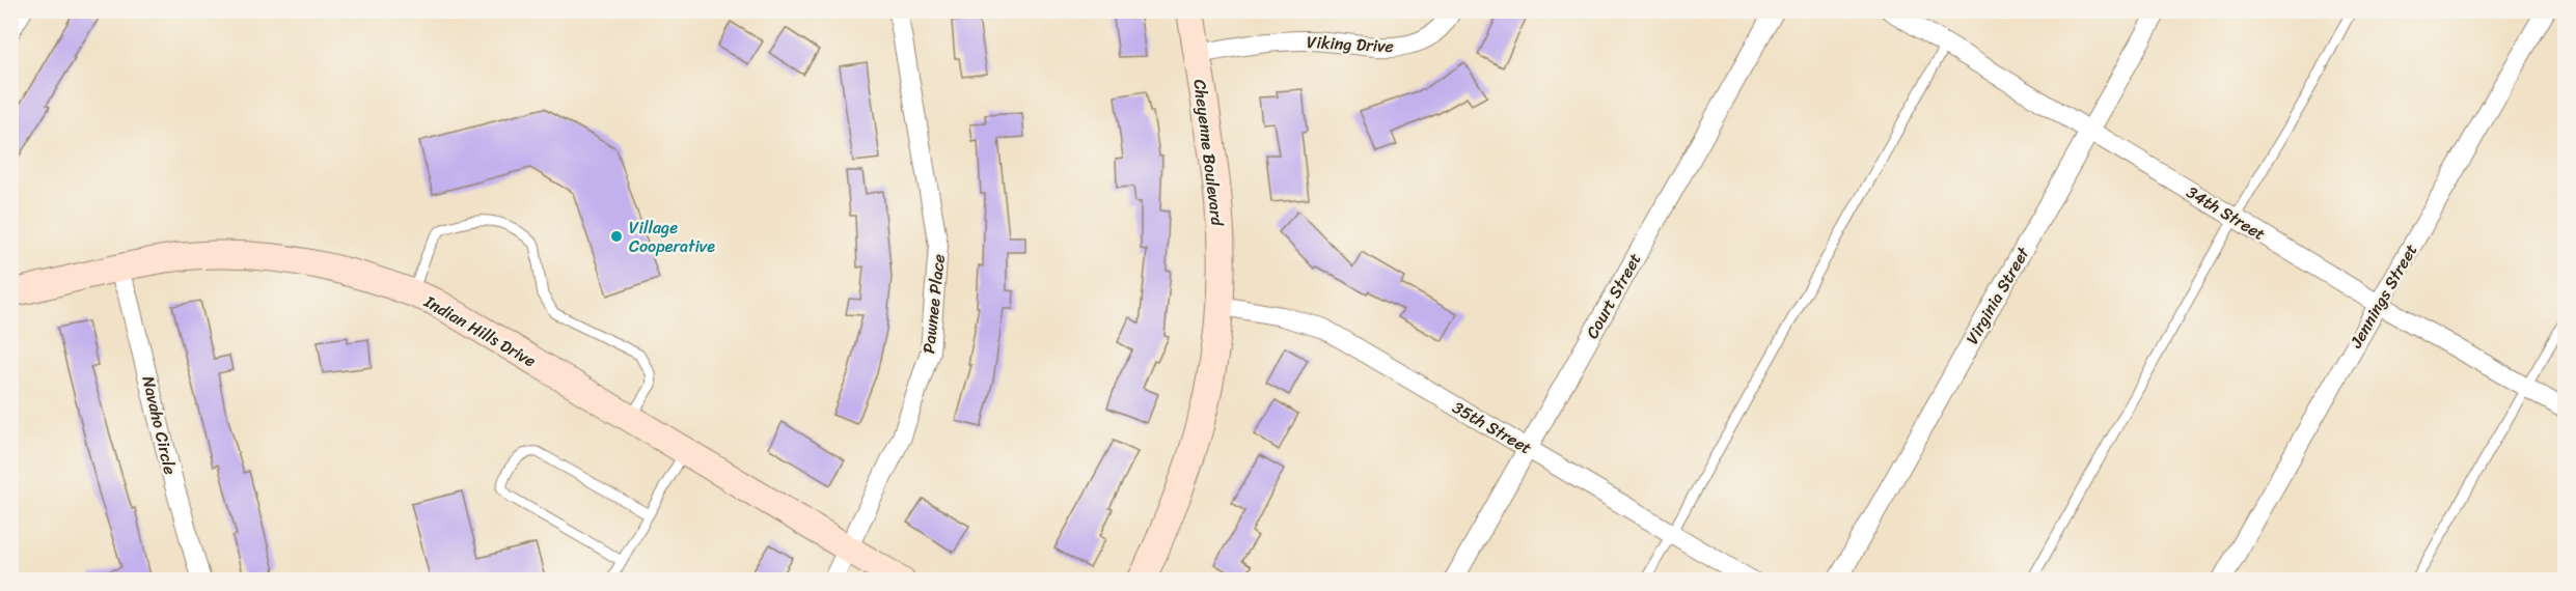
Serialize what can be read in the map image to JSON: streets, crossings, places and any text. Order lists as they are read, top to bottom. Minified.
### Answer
{"streets":{"main road":["Cheyenne Boulevard","Indian Hills Drive"],"street":["Viking Drive","34th Street","Court Street","Virginia Street","Jennings Street","Pawnee Place","Navaho Circle","35th Street"]},"crossings":[["Viking Drive","Cheyenne Boulevard"],["Cheyenne Boulevard","35th Street"],["34th Street","Virginia Street"],["34th Street","Jennings Street"],["Court Street","35th Street"],["Pawnee Place","Indian Hills Drive"],["Indian Hills Drive","Navaho Circle"]],"places":["Village Cooperative"]}
